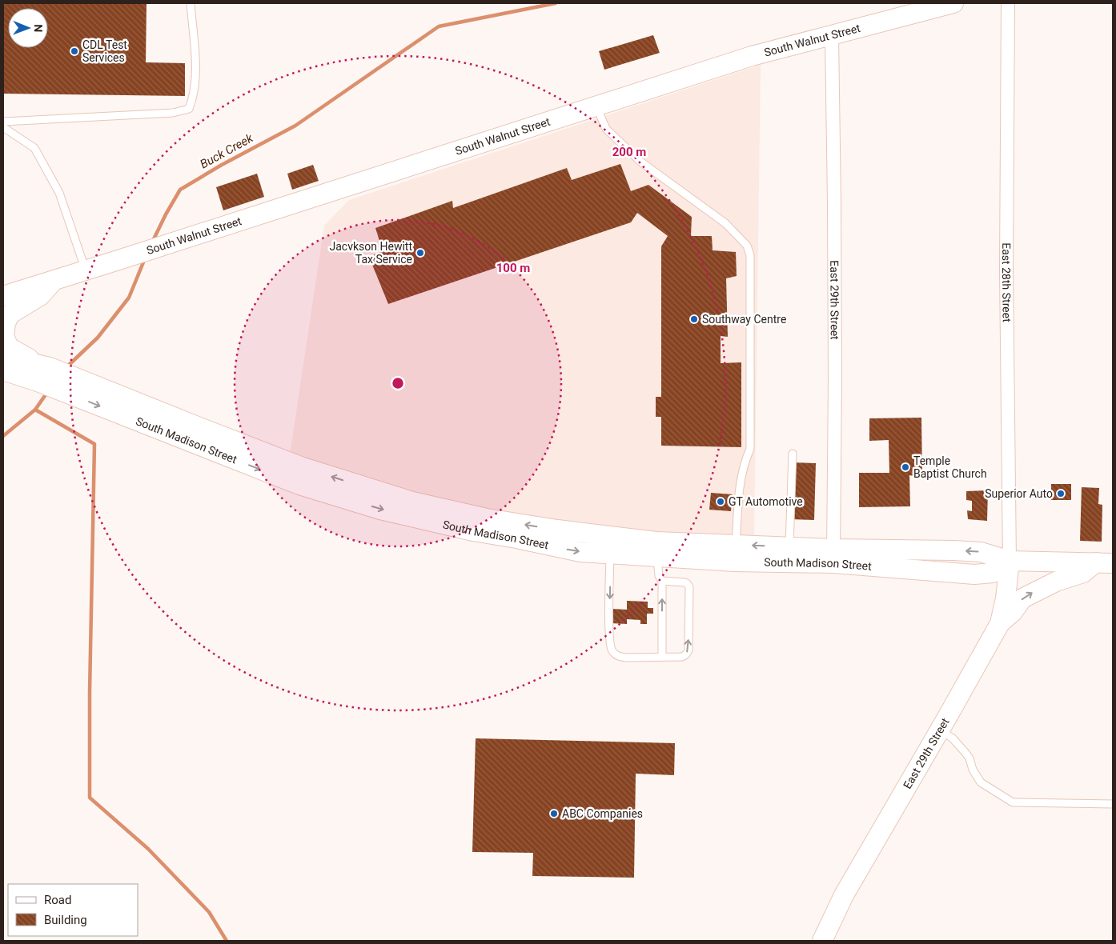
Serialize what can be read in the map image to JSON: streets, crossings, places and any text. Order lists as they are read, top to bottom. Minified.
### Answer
{"streets":{"main road":["South Walnut Street","East 29th Street","South Madison Street"],"street":["East 28th Street"]},"crossings":[["South Walnut Street","East 29th Street"],["East 28th Street","East 29th Street"],["East 28th Street","South Madison Street"],["East 29th Street","South Madison Street"]],"water":["Buck Creek"],"places":["CDL Test Services","Jacvkson Hewitt Tax Service","Southway Centre","Temple Baptist Church","Superior Auto","GT Automotive","ABC Companies"],"legend":["Road","Building"],"north":"right","rings":["200 m","100 m"]}
